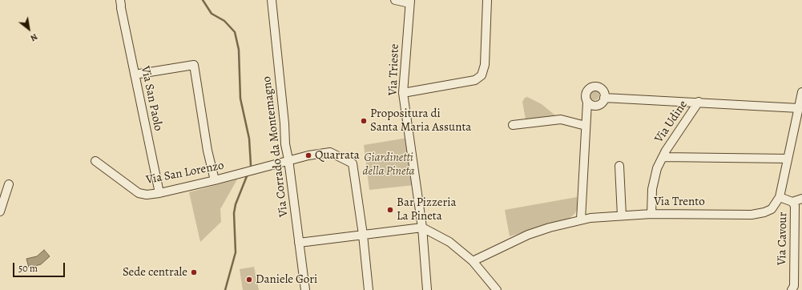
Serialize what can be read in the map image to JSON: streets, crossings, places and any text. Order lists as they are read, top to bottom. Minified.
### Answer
{"streets":{"street":["Via Trieste","Via San Paolo","Via Udine","Via Corrado da Montemagno","Via San Lorenzo","Via Trento","Via Cavour"]},"crossings":[["Via San Paolo","Via San Lorenzo"],["Via Udine","Via Trento"],["Via Corrado da Montemagno","Via San Lorenzo"],["Via Trento","Via Cavour"]],"parks":["Giardinetti della Pineta"],"places":["Propositura di Santa Maria Assunta","Quarrata","Bar Pizzeria La Pineta","Sede centrale","Daniele Gori"],"scale_bar":"50 m","north":"bottom right"}
